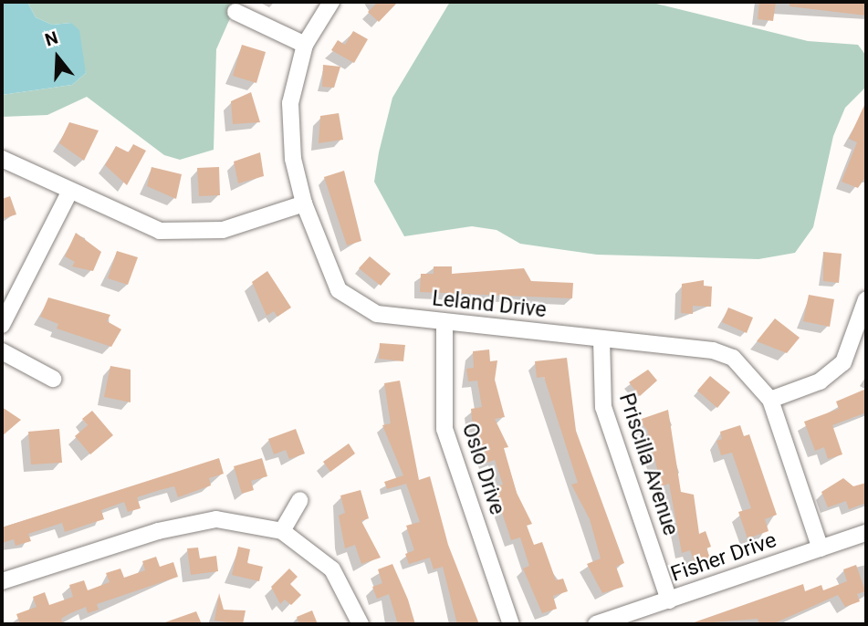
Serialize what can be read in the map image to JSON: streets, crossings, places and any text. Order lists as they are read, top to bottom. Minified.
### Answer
{"streets":{"street":["Leland Drive","Priscilla Avenue","Oslo Drive","Fisher Drive"]},"crossings":[["Leland Drive","Priscilla Avenue"],["Leland Drive","Oslo Drive"],["Leland Drive","Fisher Drive"],["Priscilla Avenue","Fisher Drive"]],"north":"top"}
